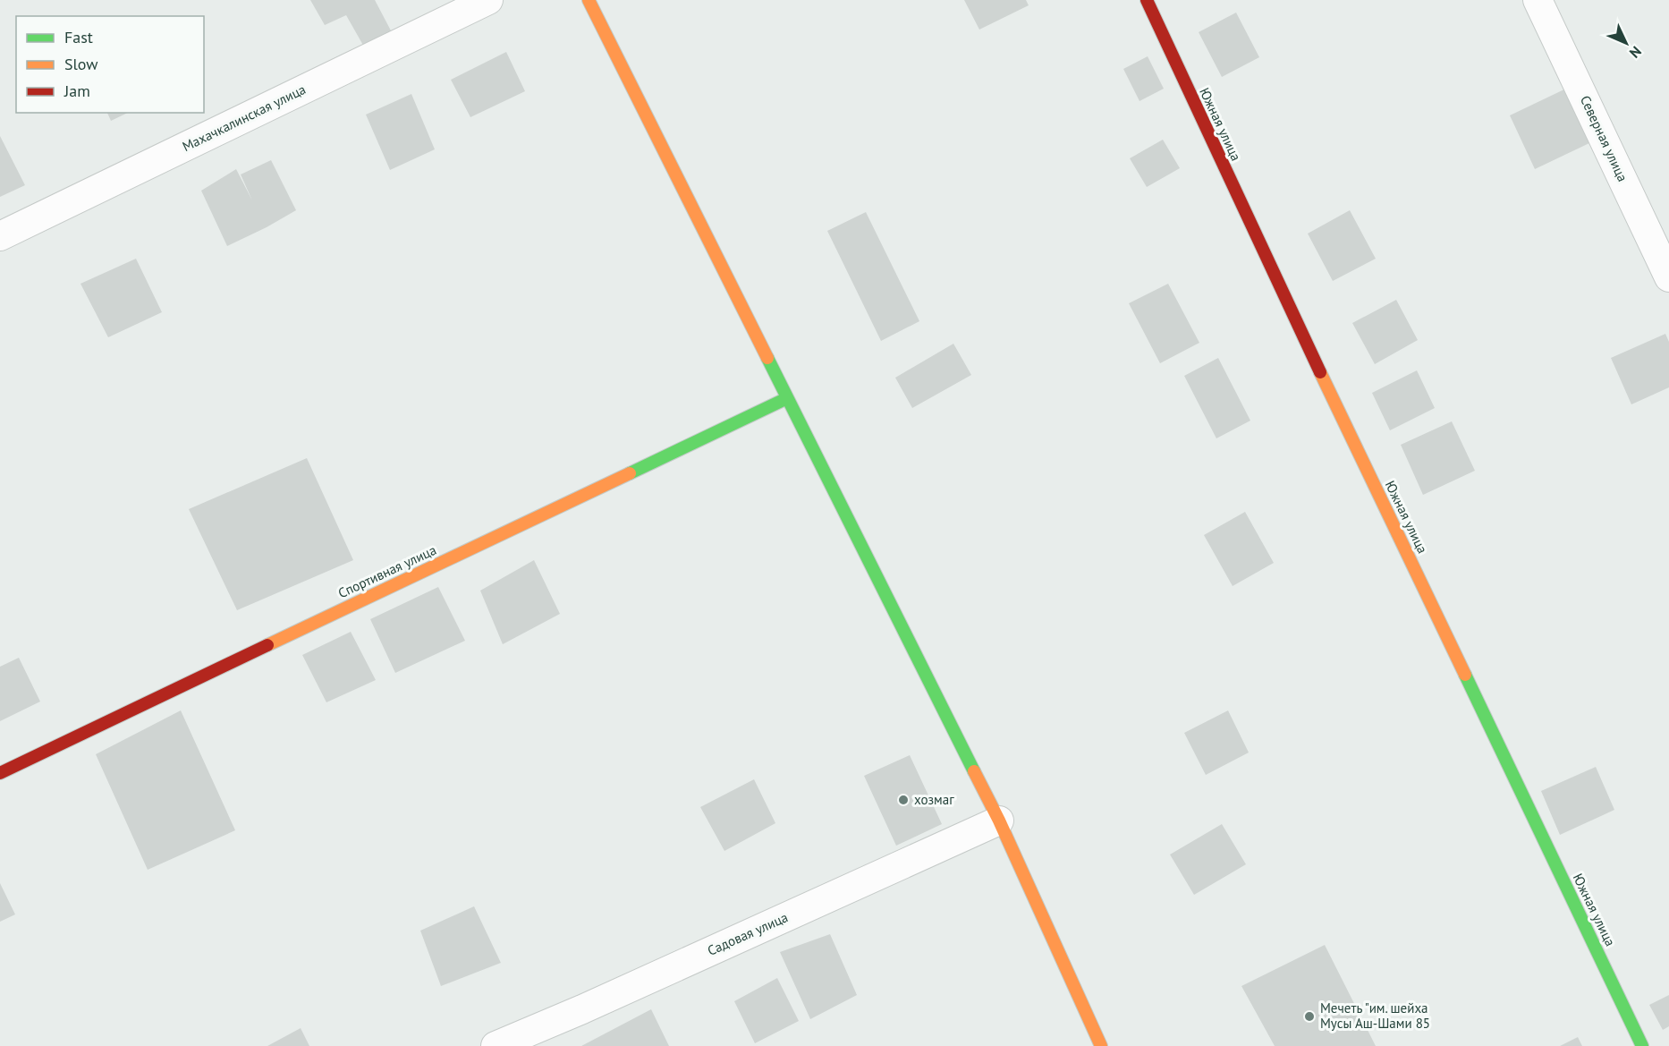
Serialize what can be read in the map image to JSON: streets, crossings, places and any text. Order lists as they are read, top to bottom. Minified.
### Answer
{"streets":{"street":["Махачкалинская улица","Южная улица","Северная улица","Спортивная улица","Садовая улица"]},"places":["хозмаг","Мечеть \"им. шейха Мусы Аш-Шами 85"],"legend":["Fast","Slow","Jam"],"north":"bottom right"}
